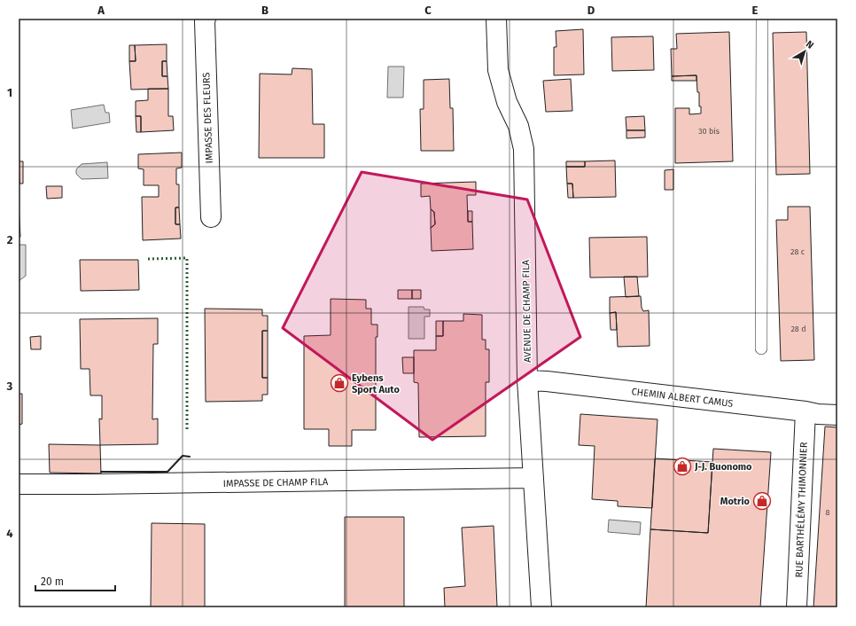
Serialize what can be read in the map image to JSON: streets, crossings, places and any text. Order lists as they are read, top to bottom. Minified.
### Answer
{"streets":{"street":["IMPASSE DES FLEURS","AVENUE DE CHAMP FILA","CHEMIN ALBERT CAMUS","IMPASSE DE CHAMP FILA","RUE BARTHÉLÉMY THIMONNIER"]},"crossings":[["AVENUE DE CHAMP FILA","CHEMIN ALBERT CAMUS"],["AVENUE DE CHAMP FILA","IMPASSE DE CHAMP FILA"],["CHEMIN ALBERT CAMUS","RUE BARTHÉLÉMY THIMONNIER"]],"places":{"shop":["Eybens Sport Auto","J-J. Buonomo","Motrio"]},"house_numbers":["30 bis","28 c","28 d","8"],"scale_bar":"20 m","north":"top right","grid":{"columns":["A","B","C","D","E"],"rows":["1","2","3","4"]}}
